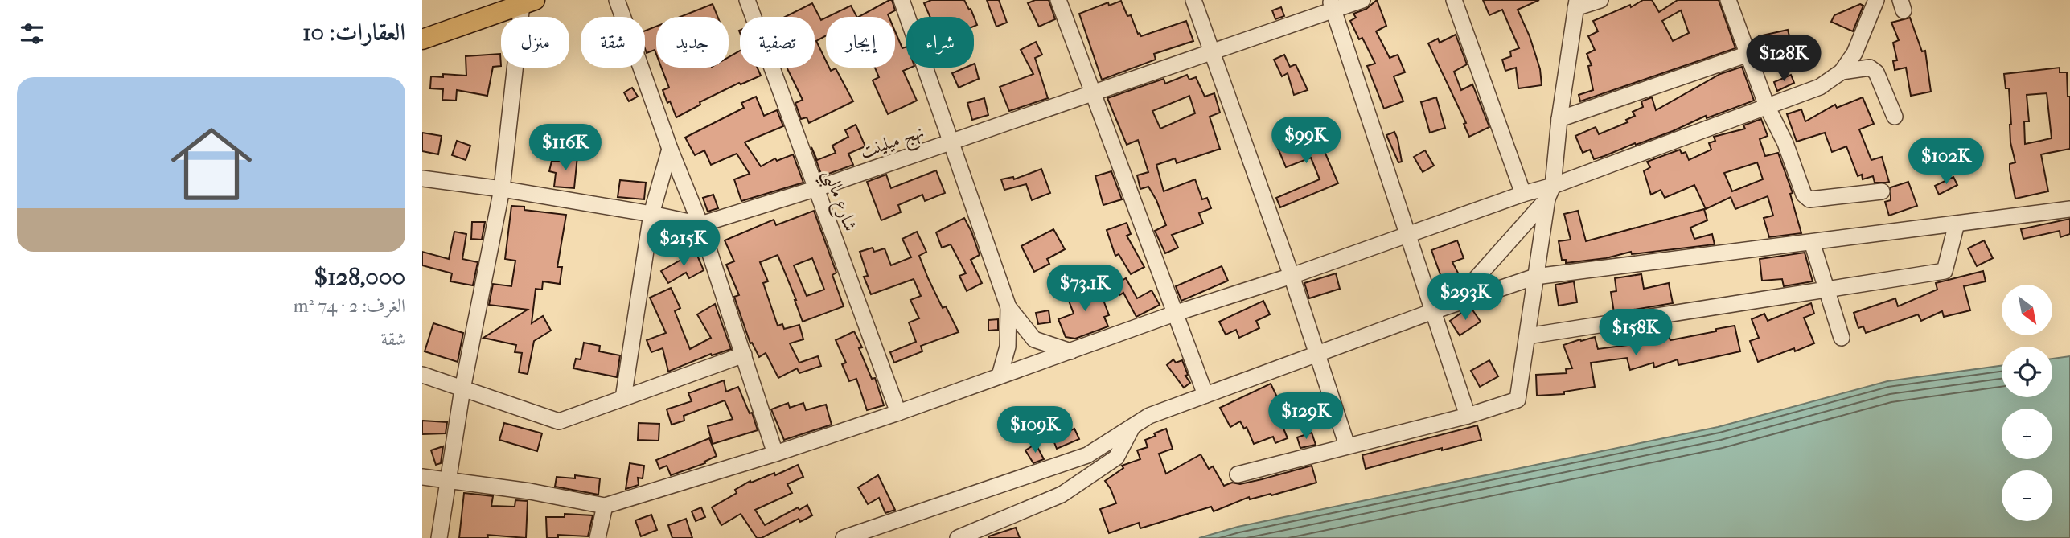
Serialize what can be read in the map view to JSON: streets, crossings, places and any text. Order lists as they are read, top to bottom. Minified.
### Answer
{"streets":{"street":["نهج ميلينت","شارع مالبي"]},"crossings":[["نهج ميلينت","شارع مالبي"]],"north":"bottom right","page":{"heading":"العقارات: 10","chip":["شراء","إيجار","تصفية","جديد","شقة","منزل"],"price":["$128K","$99K","$116K","$102K","$215K","$73.1K","$293K","$158K","$129K","$109K"],"list":[{"name":"$128,000","note":"الغرف: 2 · 74 m² · شقة"}],"map_buttons":["+","−"]}}
